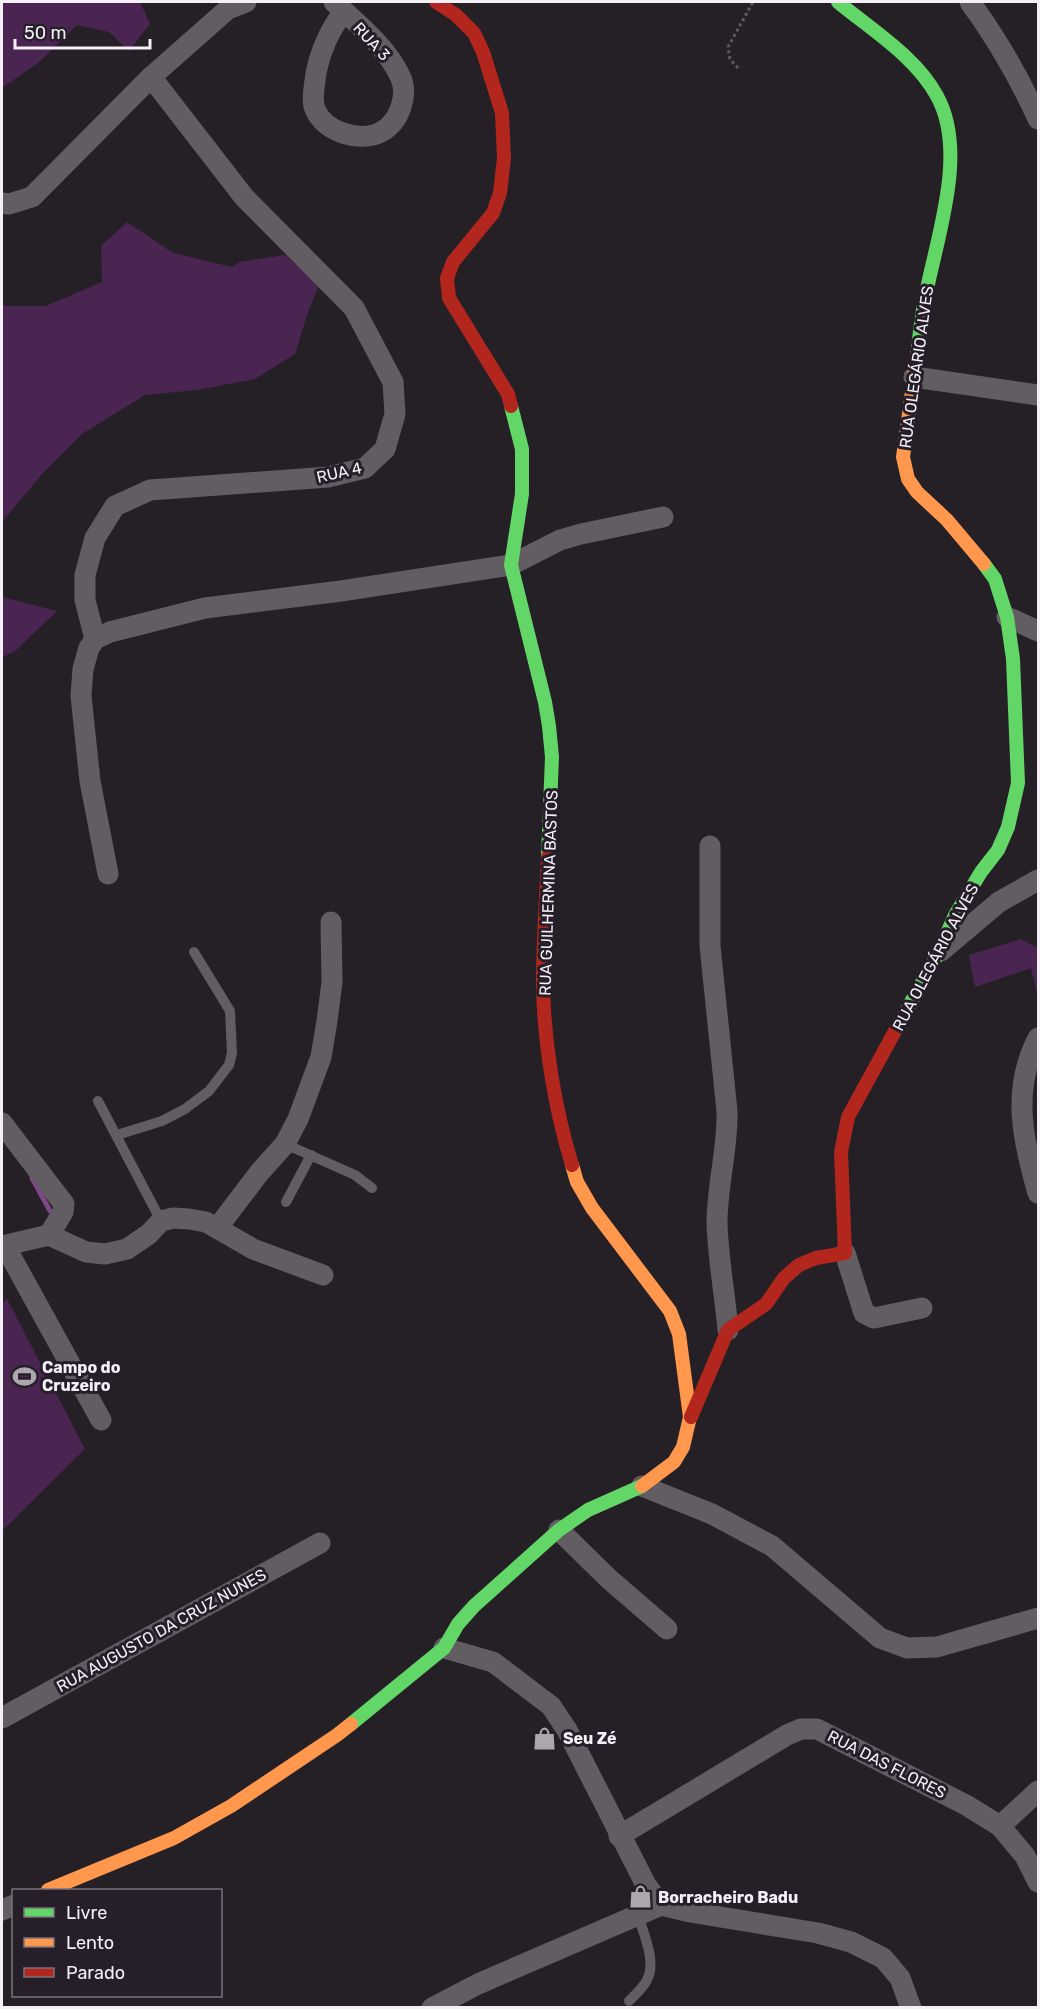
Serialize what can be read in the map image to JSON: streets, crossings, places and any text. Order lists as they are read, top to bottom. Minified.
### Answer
{"streets":{"street":["RUA 3","RUA OLEGÁRIO ALVES","RUA 4","RUA GUILHERMINA BASTOS","RUA AUGUSTO DA CRUZ NUNES","RUA DAS FLORES"]},"places":{"sports":["Campo do Cruzeiro"],"shop":["Seu Zé","Borracheiro Badu"]},"legend":["Livre","Lento","Parado"],"scale_bar":"50 m"}
